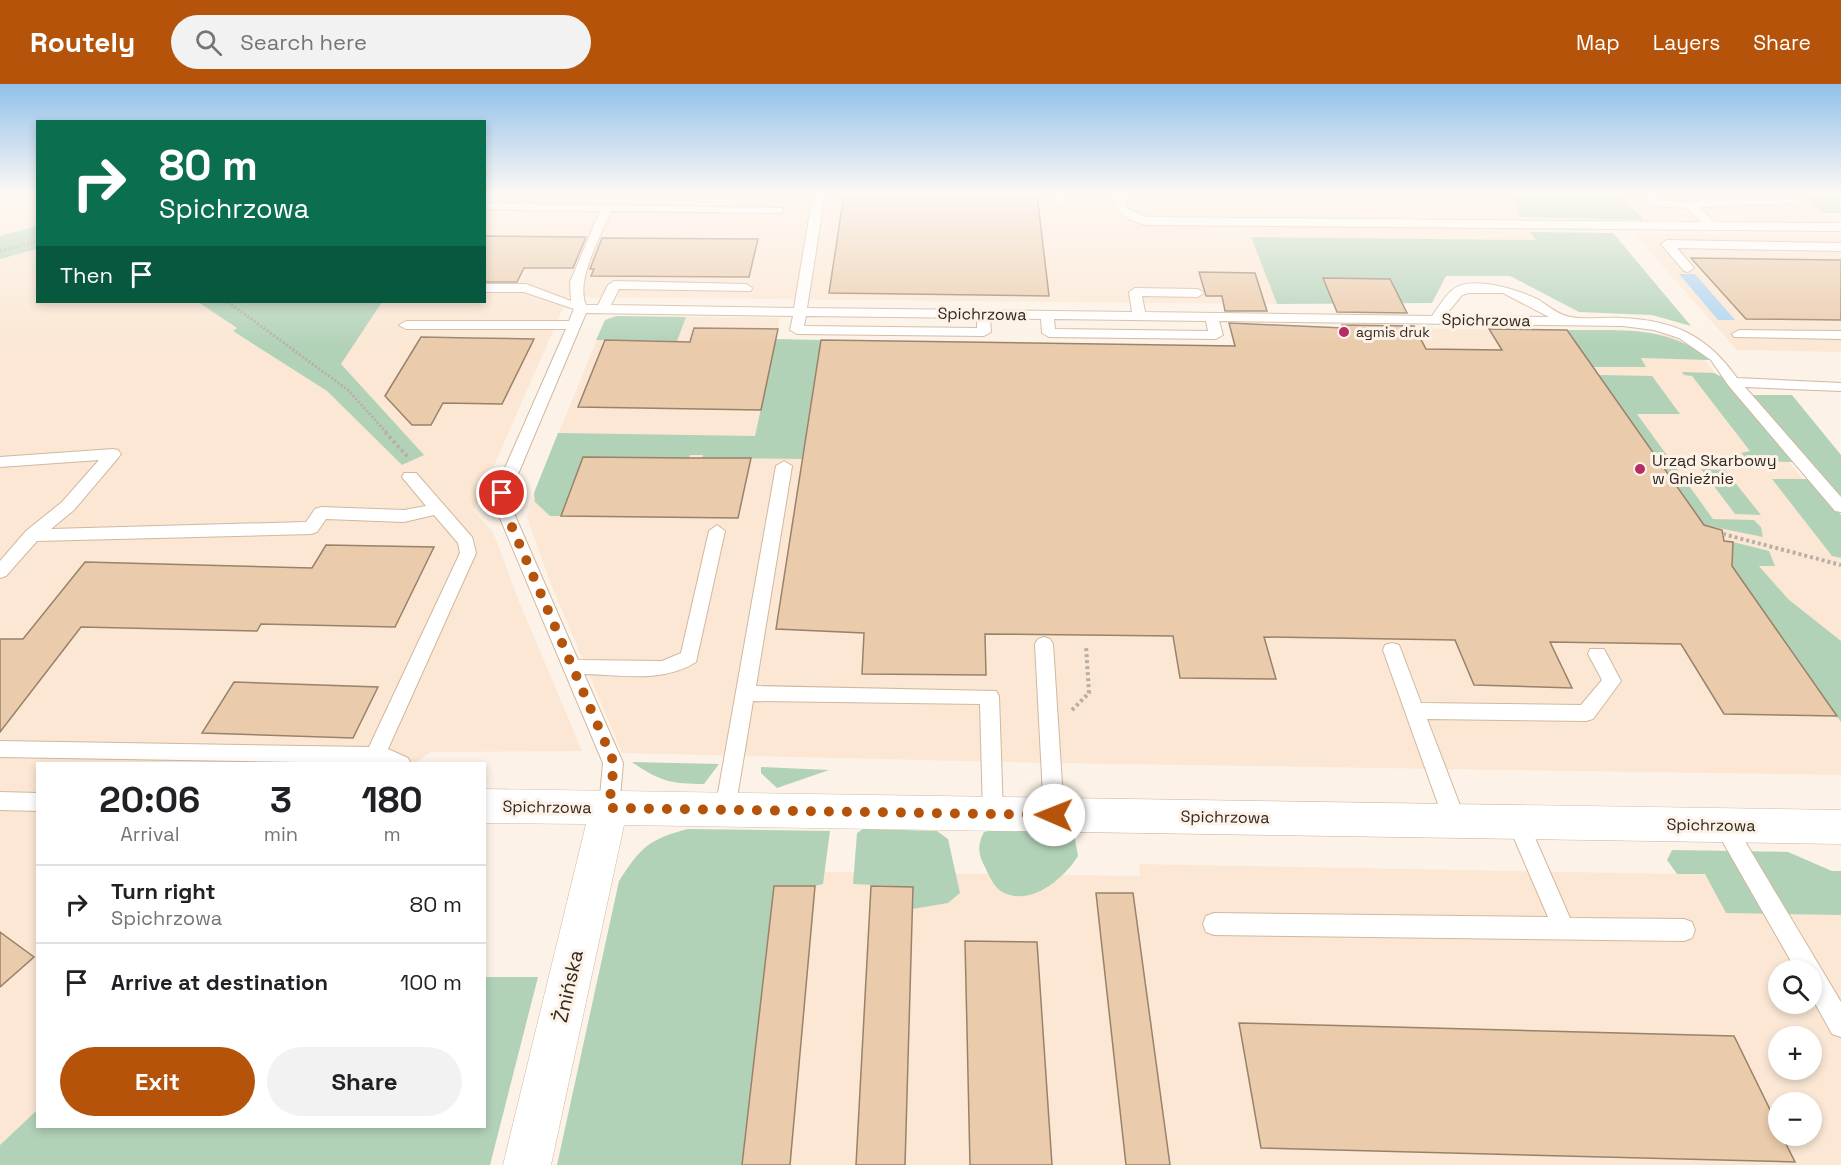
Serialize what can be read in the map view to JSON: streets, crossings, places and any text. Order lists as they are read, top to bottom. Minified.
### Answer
{"streets":{"street":["Spichrzowa","Żnińska"]},"crossings":[["Spichrzowa","Żnińska"]],"places":["agmis druk","Urząd Skarbowy w Gnieźnie"],"page":{"header":"Routely","search":"Search here","nav":["Map","Layers","Share"],"turn":["80 m","Spichrzowa"],"then":"Then","eta":["20:06","Arrival","3","min","180","m"],"list":[{"name":"Turn right","note":"Spichrzowa","value":"80 m"},{"name":"Arrive at destination","value":"100 m"}],"map_buttons":["+","−"],"buttons":["Exit","Share"]}}
